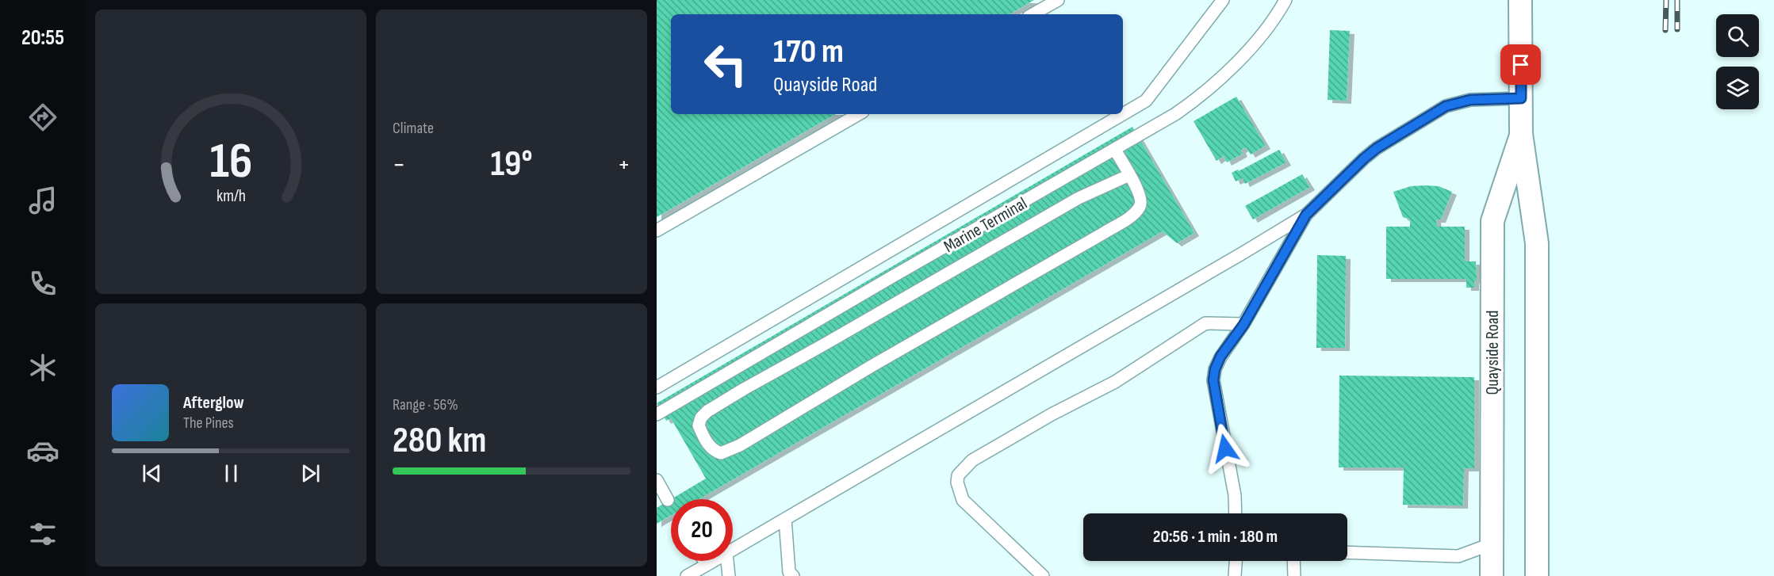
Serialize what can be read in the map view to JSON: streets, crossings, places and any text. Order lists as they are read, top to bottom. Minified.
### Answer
{"streets":{"street":["Quayside Road"],"lane":["Marine Terminal"]},"page":{"tabs":"20:55","tile":["Climate",["Range · 56%","280 km"]],"turn":["170 m","Quayside Road"],"heat":["−","19°","+"],"song":["Afterglow","The Pines"],"limit":"20","trip":"20:56 · 1 min · 180 m","gauge":["16","km/h"]}}
